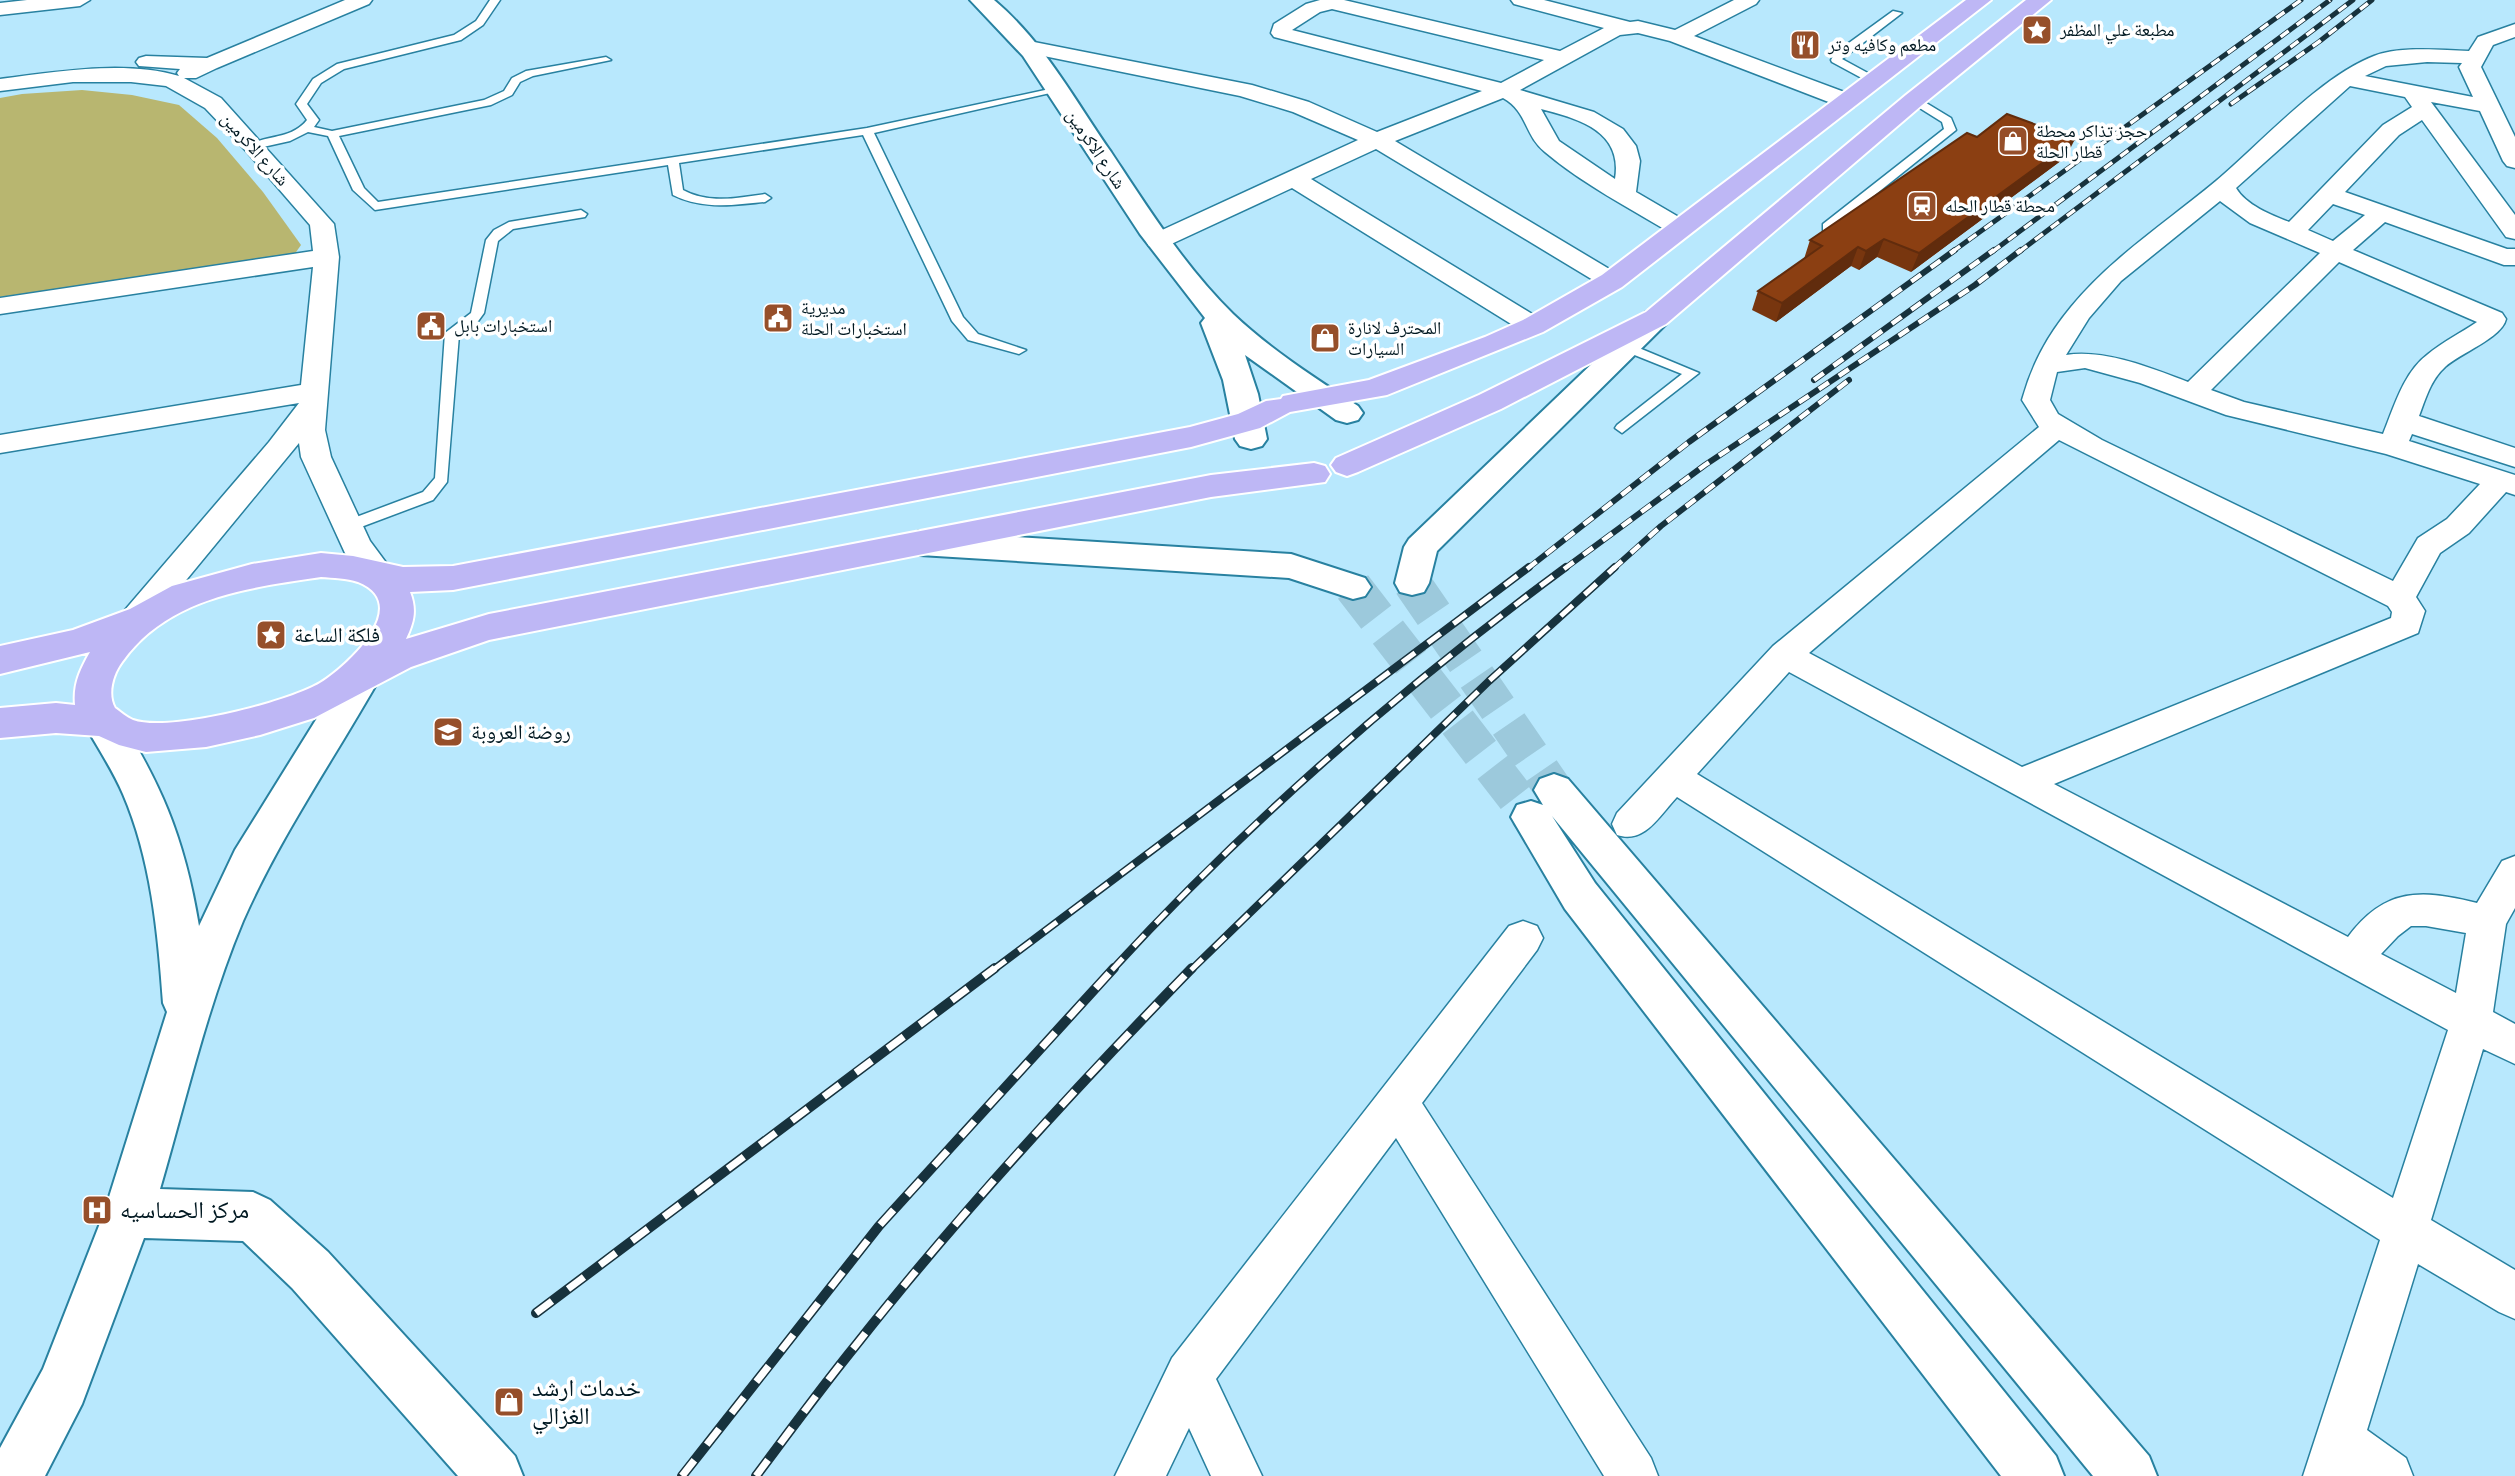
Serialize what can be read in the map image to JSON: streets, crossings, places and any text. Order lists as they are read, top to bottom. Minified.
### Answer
{"streets":{"street":["شارع الاكرمين"]},"places":{"place":["مطبعة علي المظفر","فلكة الساعة"],"restaurant":["مطعم وكافيه وتر"],"shop":["حجز تذاكر محطة قطار الحلة","المحترف لانارة السيارات","خدمات ارشد الغزالي"],"station":["محطة قطار الحله"],"public building":["مديرية استخبارات الحلة","استخبارات بابل"],"school or university":["روضة العروبة"],"hospital":["مركز الحساسيه"]}}
